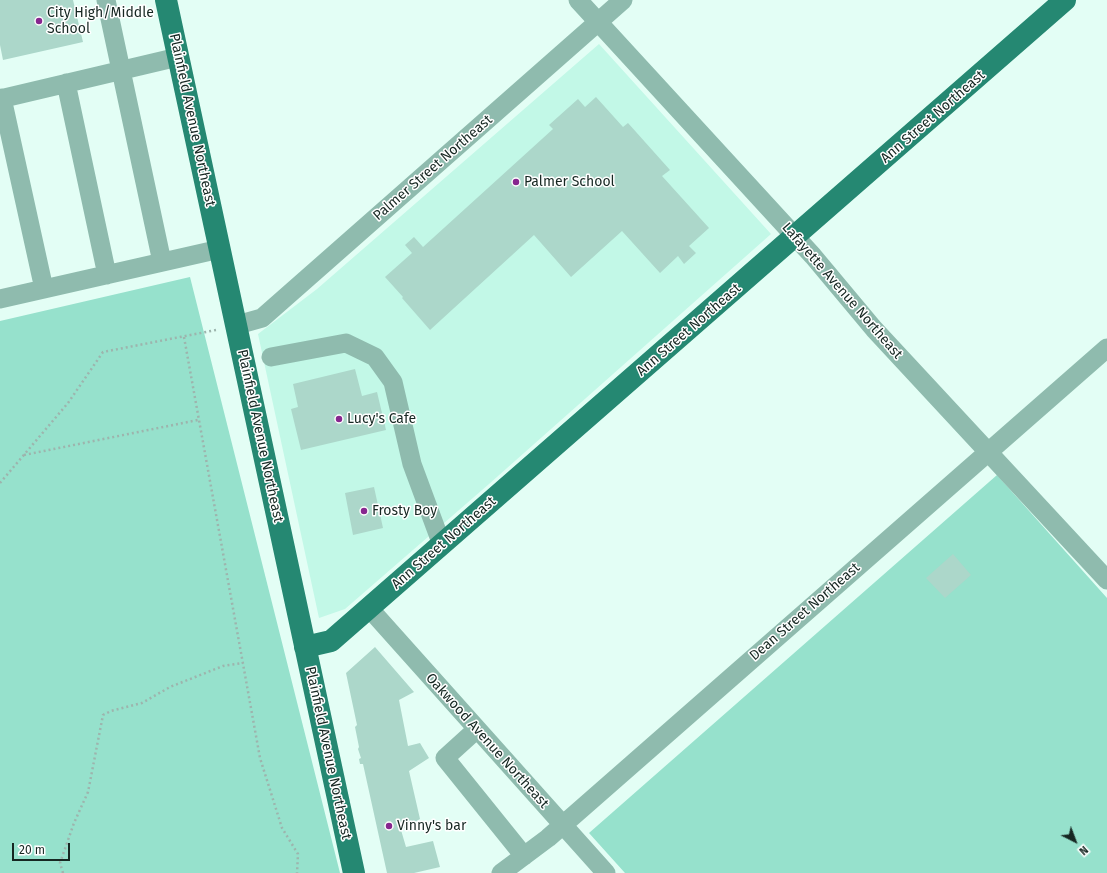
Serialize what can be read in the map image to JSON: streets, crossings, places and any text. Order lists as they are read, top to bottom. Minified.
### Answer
{"streets":{"main road":["Ann Street Northeast","Plainfield Avenue Northeast"],"street":["Palmer Street Northeast","Lafayette Avenue Northeast","Dean Street Northeast","Oakwood Avenue Northeast"]},"crossings":[["Ann Street Northeast","Plainfield Avenue Northeast"],["Ann Street Northeast","Lafayette Avenue Northeast"],["Ann Street Northeast","Oakwood Avenue Northeast"],["Plainfield Avenue Northeast","Palmer Street Northeast"],["Palmer Street Northeast","Lafayette Avenue Northeast"],["Lafayette Avenue Northeast","Dean Street Northeast"],["Dean Street Northeast","Oakwood Avenue Northeast"]],"places":["City High/Middle School","Palmer School","Lucy's Cafe","Frosty Boy","Vinny's bar"],"scale_bar":"20 m","north":"bottom right"}
